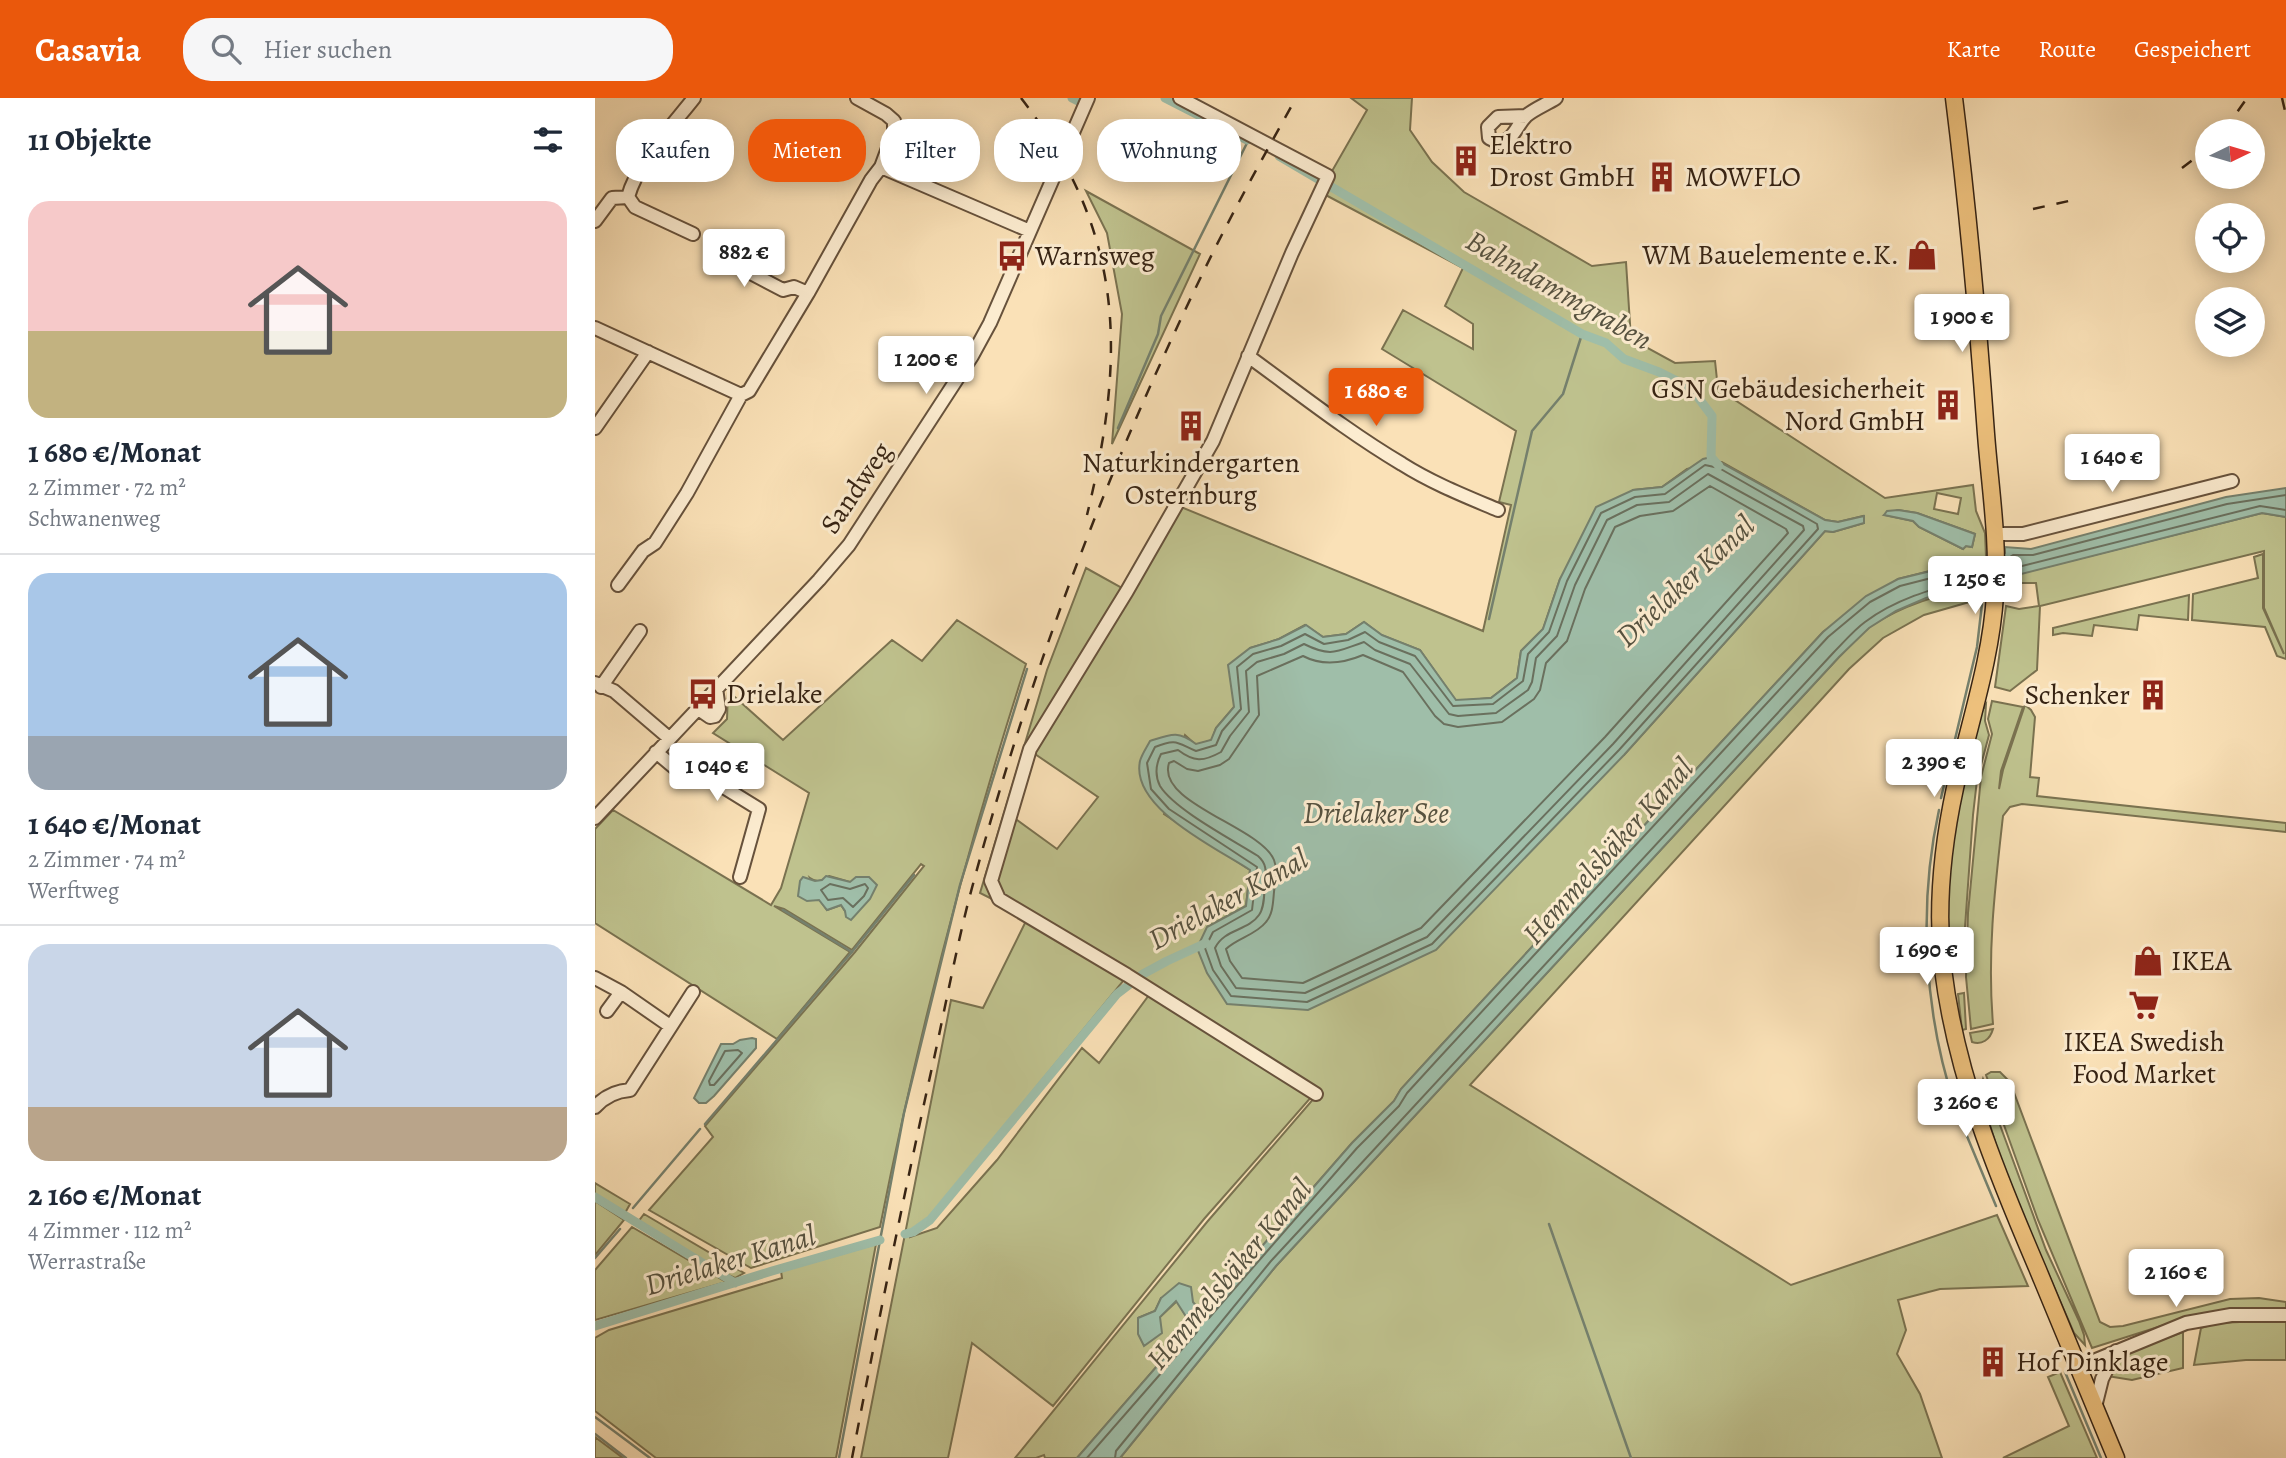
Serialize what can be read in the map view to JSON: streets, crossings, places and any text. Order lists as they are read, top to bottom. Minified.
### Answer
{"streets":{"street":["Sandweg"]},"water":["Bahndammgraben","Drielaker Kanal","Drielaker See","Hemmelsbäker Kanal"],"places":{"building":["Elektro Drost GmbH","MOWFLO","GSN Gebäudesicherheit Nord GmbH","Naturkindergarten Osternburg","Schenker","Hof Dinklage"],"shop":["WM Bauelemente e.K.","IKEA"],"bus stop":["Warnsweg","Drielake"],"supermarket":["IKEA Swedish Food Market"]},"north":"right","page":{"header":"Casavia","search":"Hier suchen","nav":["Karte","Route","Gespeichert"],"heading":"11 Objekte","chip":["Kaufen","Mieten","Filter","Neu","Wohnung"],"list":[{"name":"1 680 €/Monat","note":"2 Zimmer · 72 m² · Schwanenweg"},{"name":"1 640 €/Monat","note":"2 Zimmer · 74 m² · Werftweg"},{"name":"2 160 €/Monat","note":"4 Zimmer · 112 m² · Werrastraße"}],"price":["882 €","1 900 €","1 200 €","1 680 €","1 640 €","1 250 €","2 390 €","1 040 €","1 690 €","3 260 €","2 160 €"]}}
